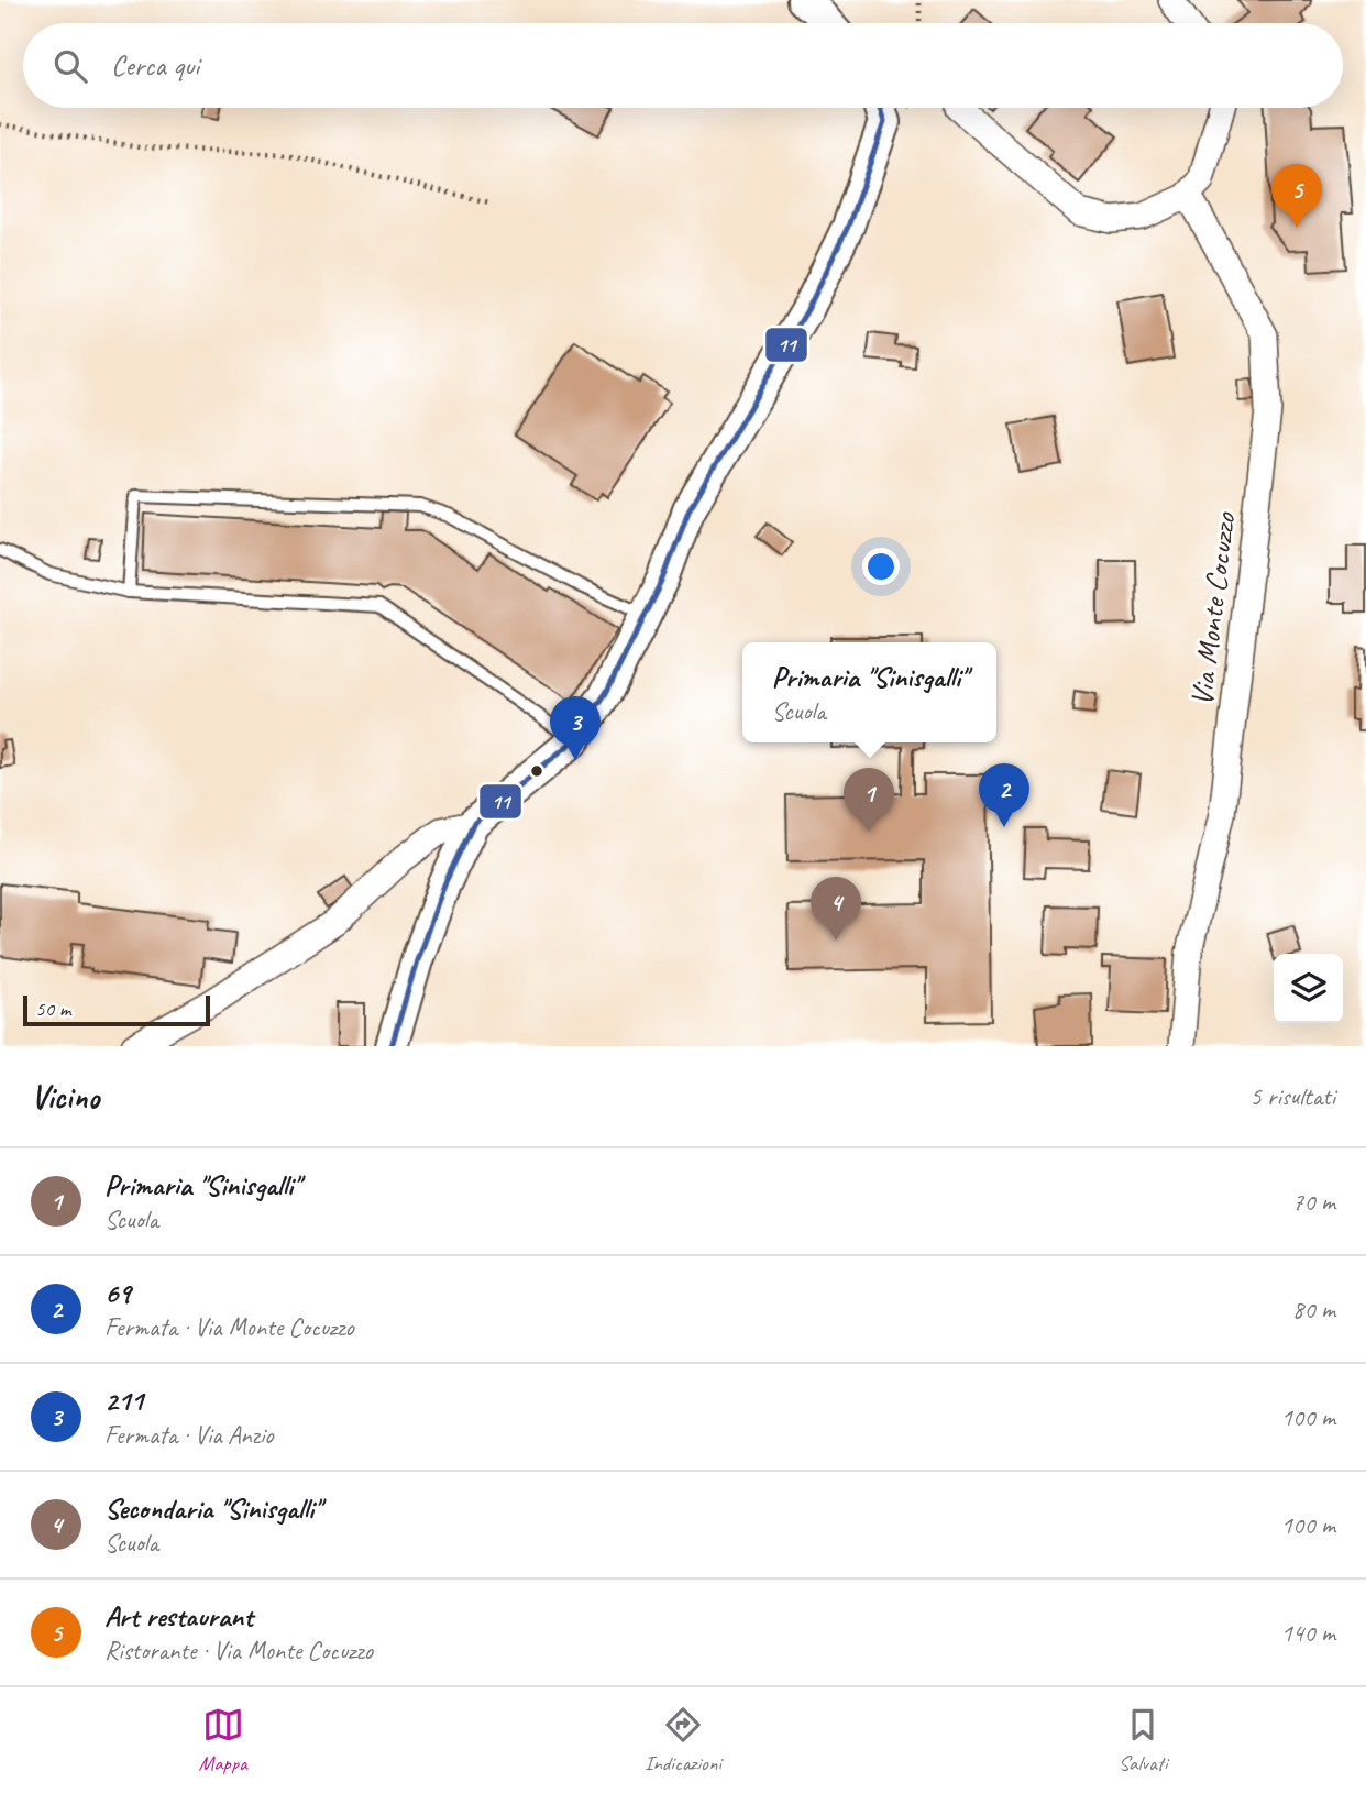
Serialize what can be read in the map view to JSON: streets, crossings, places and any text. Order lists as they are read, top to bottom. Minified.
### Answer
{"streets":{"street":["Via Monte Cocuzzo"]},"lines":["transit line 11"],"scale_bar":"50 m","page":{"search":"Cerca qui","pins":["5","3","2","1","4"],"popup":["Primaria \"Sinisgalli\"","Scuola"],"scale":"50 m","heading":["Vicino","5 risultati"],"list":[{"mark":"1","name":"Primaria \"Sinisgalli\"","note":"Scuola","value":"70 m"},{"mark":"2","name":"69","note":"Fermata · Via Monte Cocuzzo","value":"80 m"},{"mark":"3","name":"211","note":"Fermata · Via Anzio","value":"100 m"},{"mark":"4","name":"Secondaria \"Sinisgalli\"","note":"Scuola","value":"100 m"},{"mark":"5","name":"Art restaurant","note":"Ristorante · Via Monte Cocuzzo","value":"140 m"}],"nav":["Mappa","Indicazioni","Salvati"]}}
